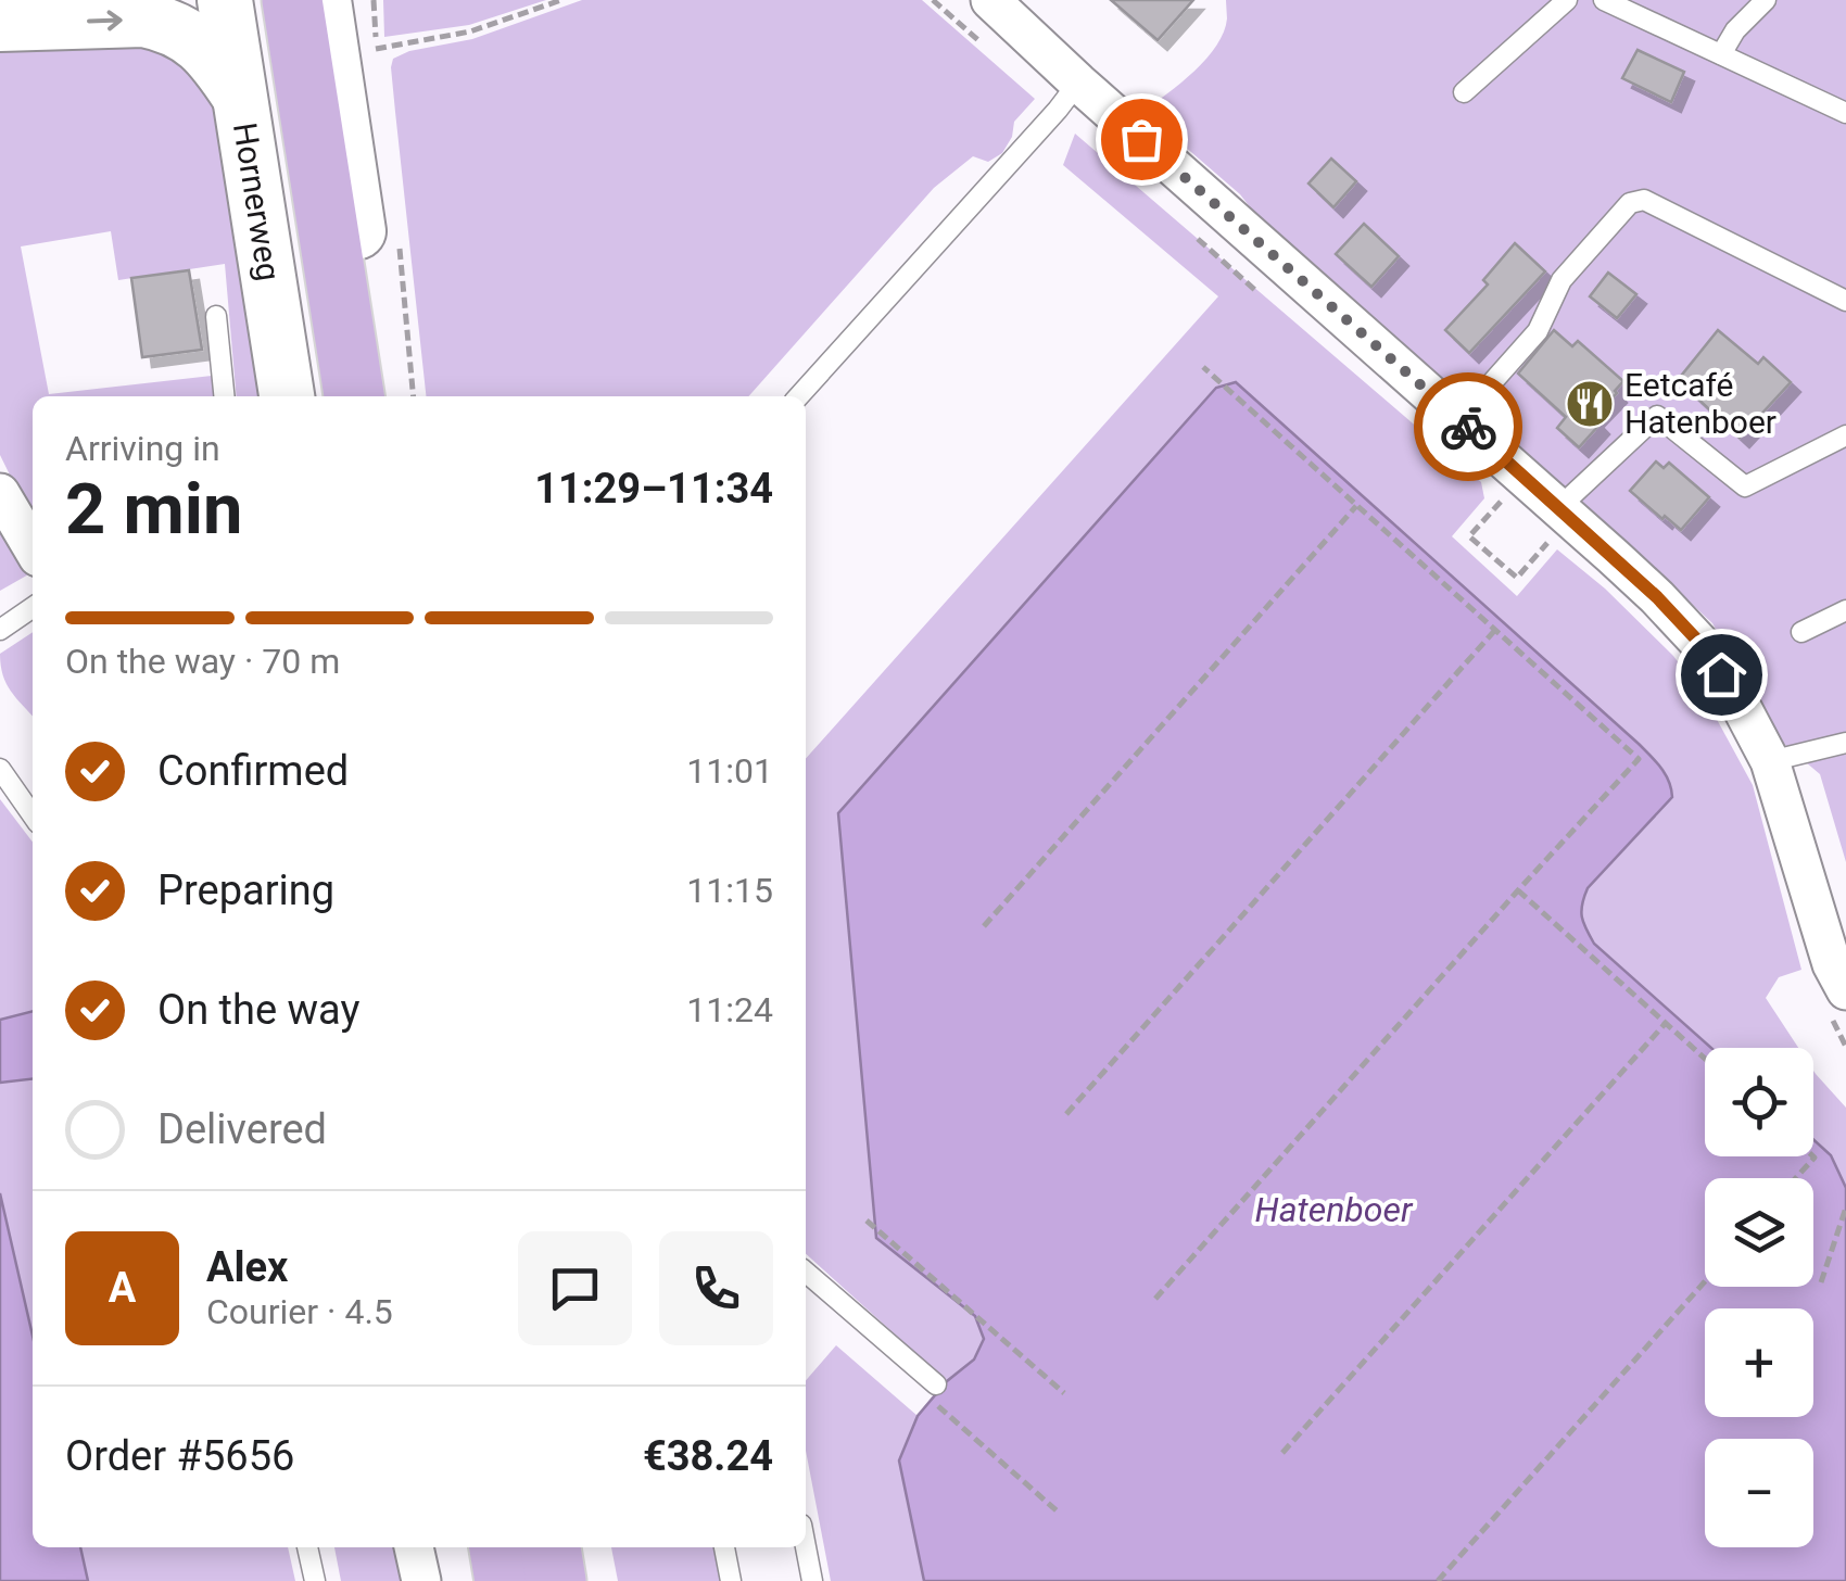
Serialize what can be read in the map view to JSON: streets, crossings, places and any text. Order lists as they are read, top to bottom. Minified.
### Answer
{"streets":{"main road":["Hornerweg"]},"water":["Hatenboer"],"places":{"restaurant":["Eetcafé Hatenboer"]},"page":{"heading":["2 min","Arriving in","11:29–11:34"],"panel":["Alex","Courier · 4.5","Order #5656","€38.24"],"bar":"On the way · 70 m","list":[["Confirmed","11:01"],["Preparing","11:15"],["On the way","11:24"],"Delivered"],"map_buttons":["+","−"],"round":"A"}}
